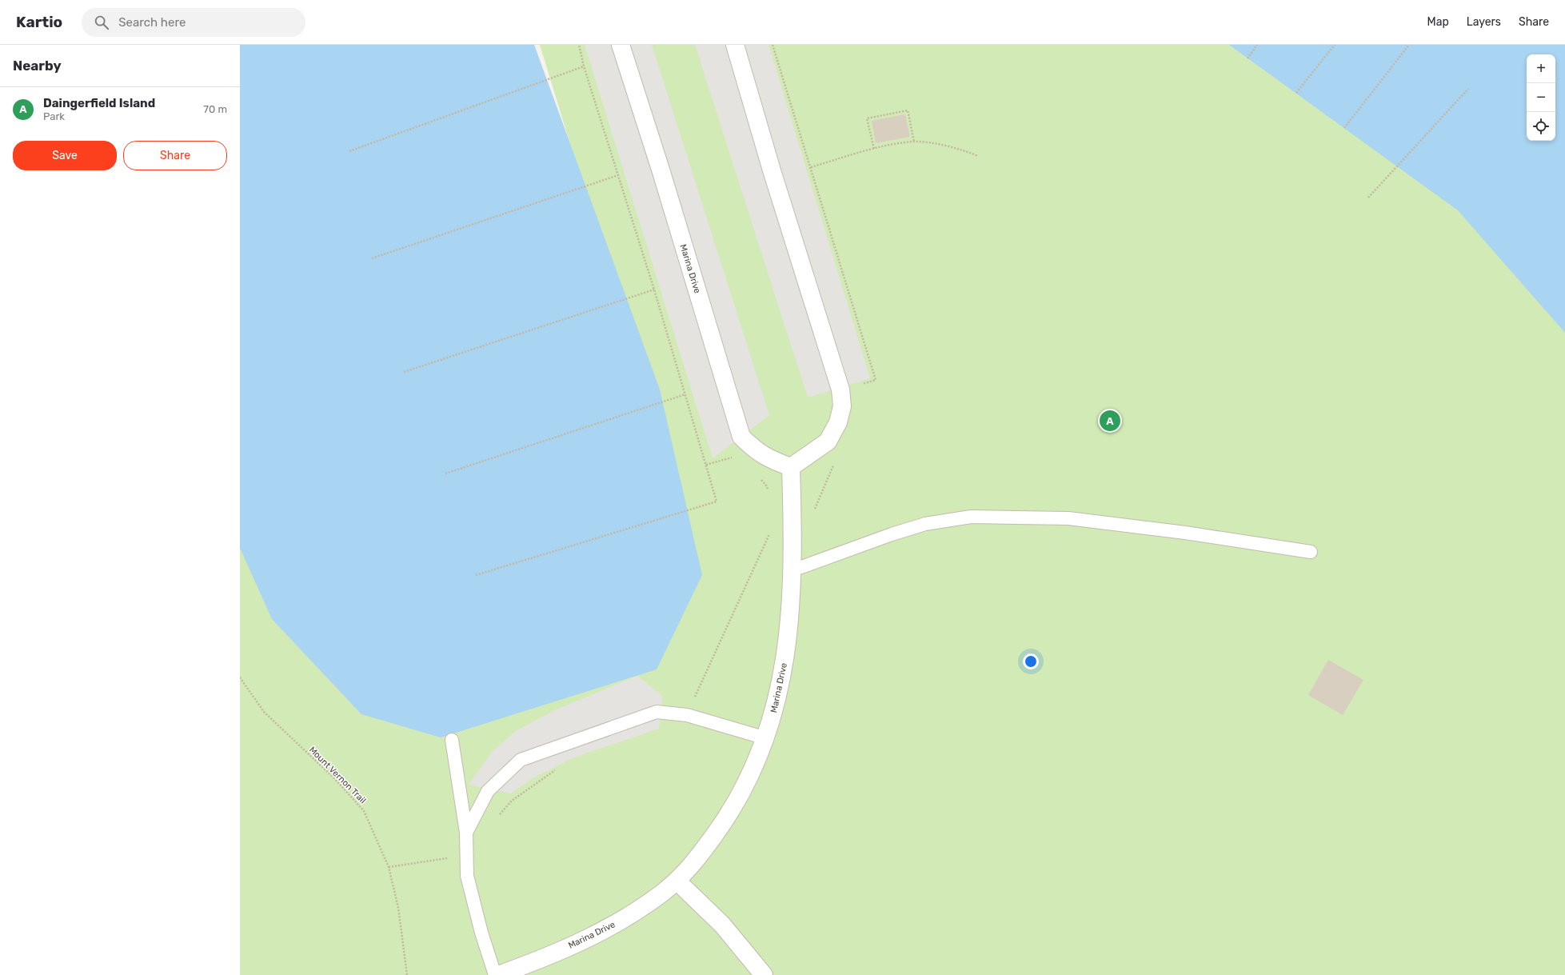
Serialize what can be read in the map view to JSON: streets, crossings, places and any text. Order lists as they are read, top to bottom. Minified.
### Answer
{"streets":{"street":["Marina Drive"],"path":["Mount Vernon Trail"]},"page":{"header":"Kartio","search":"Search here","nav":["Map","Layers","Share"],"heading":"Nearby","map_buttons":["+","−"],"list":[{"mark":"A","name":"Daingerfield Island","note":"Park","value":"70 m"}],"buttons":["Save","Share"],"pins":"A"}}
